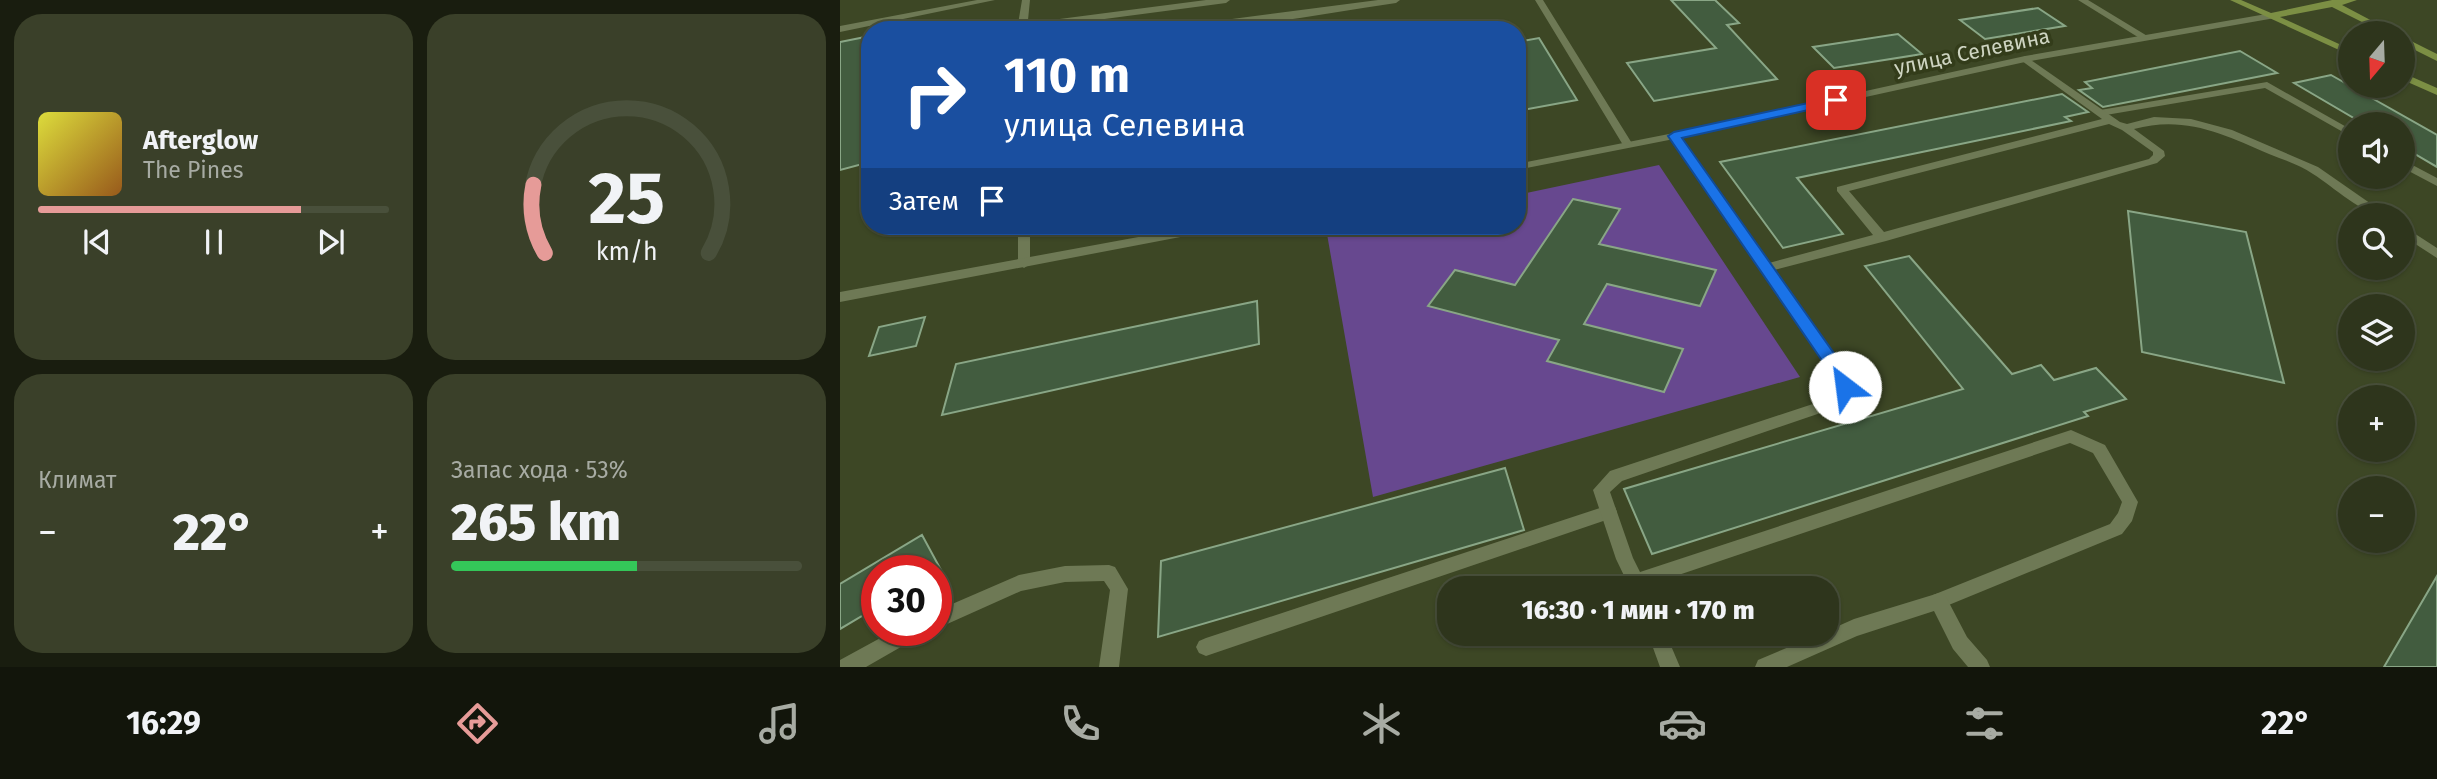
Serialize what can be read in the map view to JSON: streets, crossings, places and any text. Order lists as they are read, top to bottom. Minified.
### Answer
{"streets":{"street":["улица Селевина"]},"north":"bottom","page":{"map_buttons":["+","−"],"turn":["110 m","улица Селевина"],"song":["Afterglow","The Pines"],"then":"Затем","tile":["Климат",["Запас хода · 53%","265 km"]],"heat":["−","22°","+"],"limit":"30","trip":"16:30 · 1 мин · 170 m","tabs":["16:29","22°"],"gauge":["25","km/h"]}}
